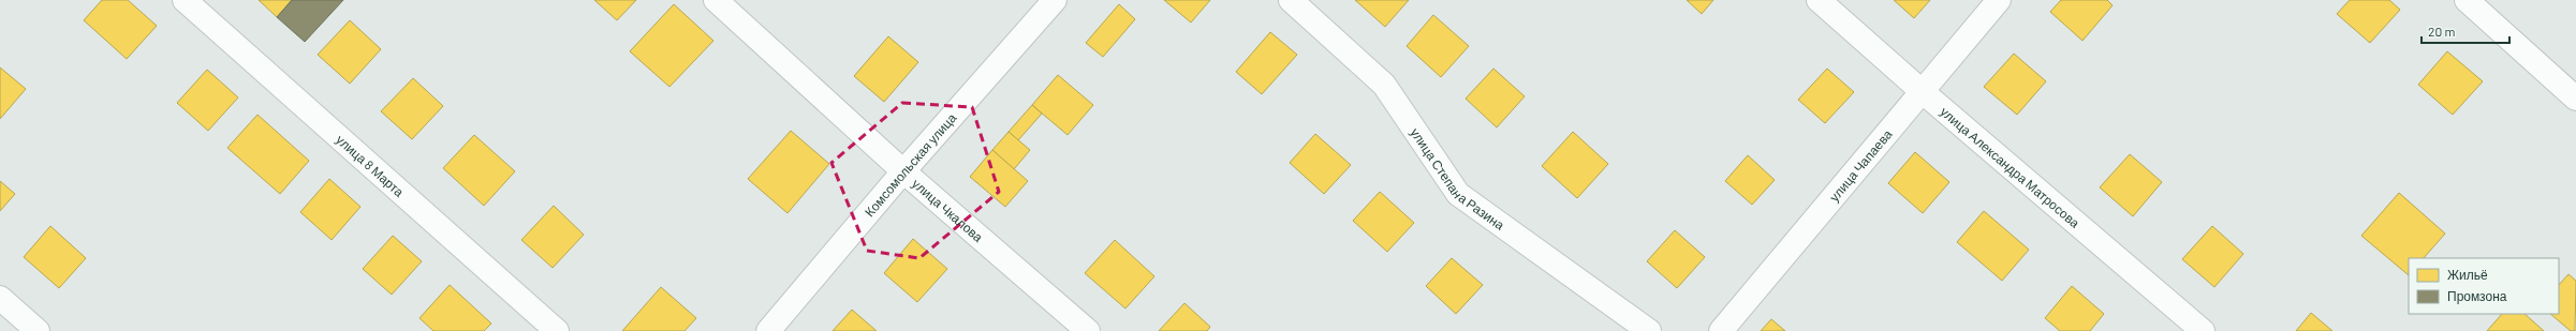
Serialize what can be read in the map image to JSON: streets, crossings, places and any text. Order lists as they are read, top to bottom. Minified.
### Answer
{"streets":{"street":["улица 8 Марта","Комсомольская улица","улица Чапаева","улица Александра Матросова","улица Степана Разина","улица Чкалова"]},"crossings":[["Комсомольская улица","улица Чкалова"],["улица Чапаева","улица Александра Матросова"]],"legend":["Жильё","Промзона"],"scale_bar":"20 m"}
